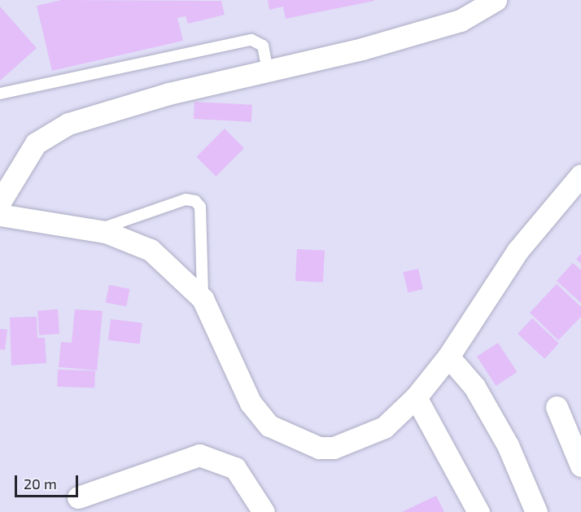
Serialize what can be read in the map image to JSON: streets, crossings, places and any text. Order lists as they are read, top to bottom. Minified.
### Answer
{"scale_bar":"20 m"}
